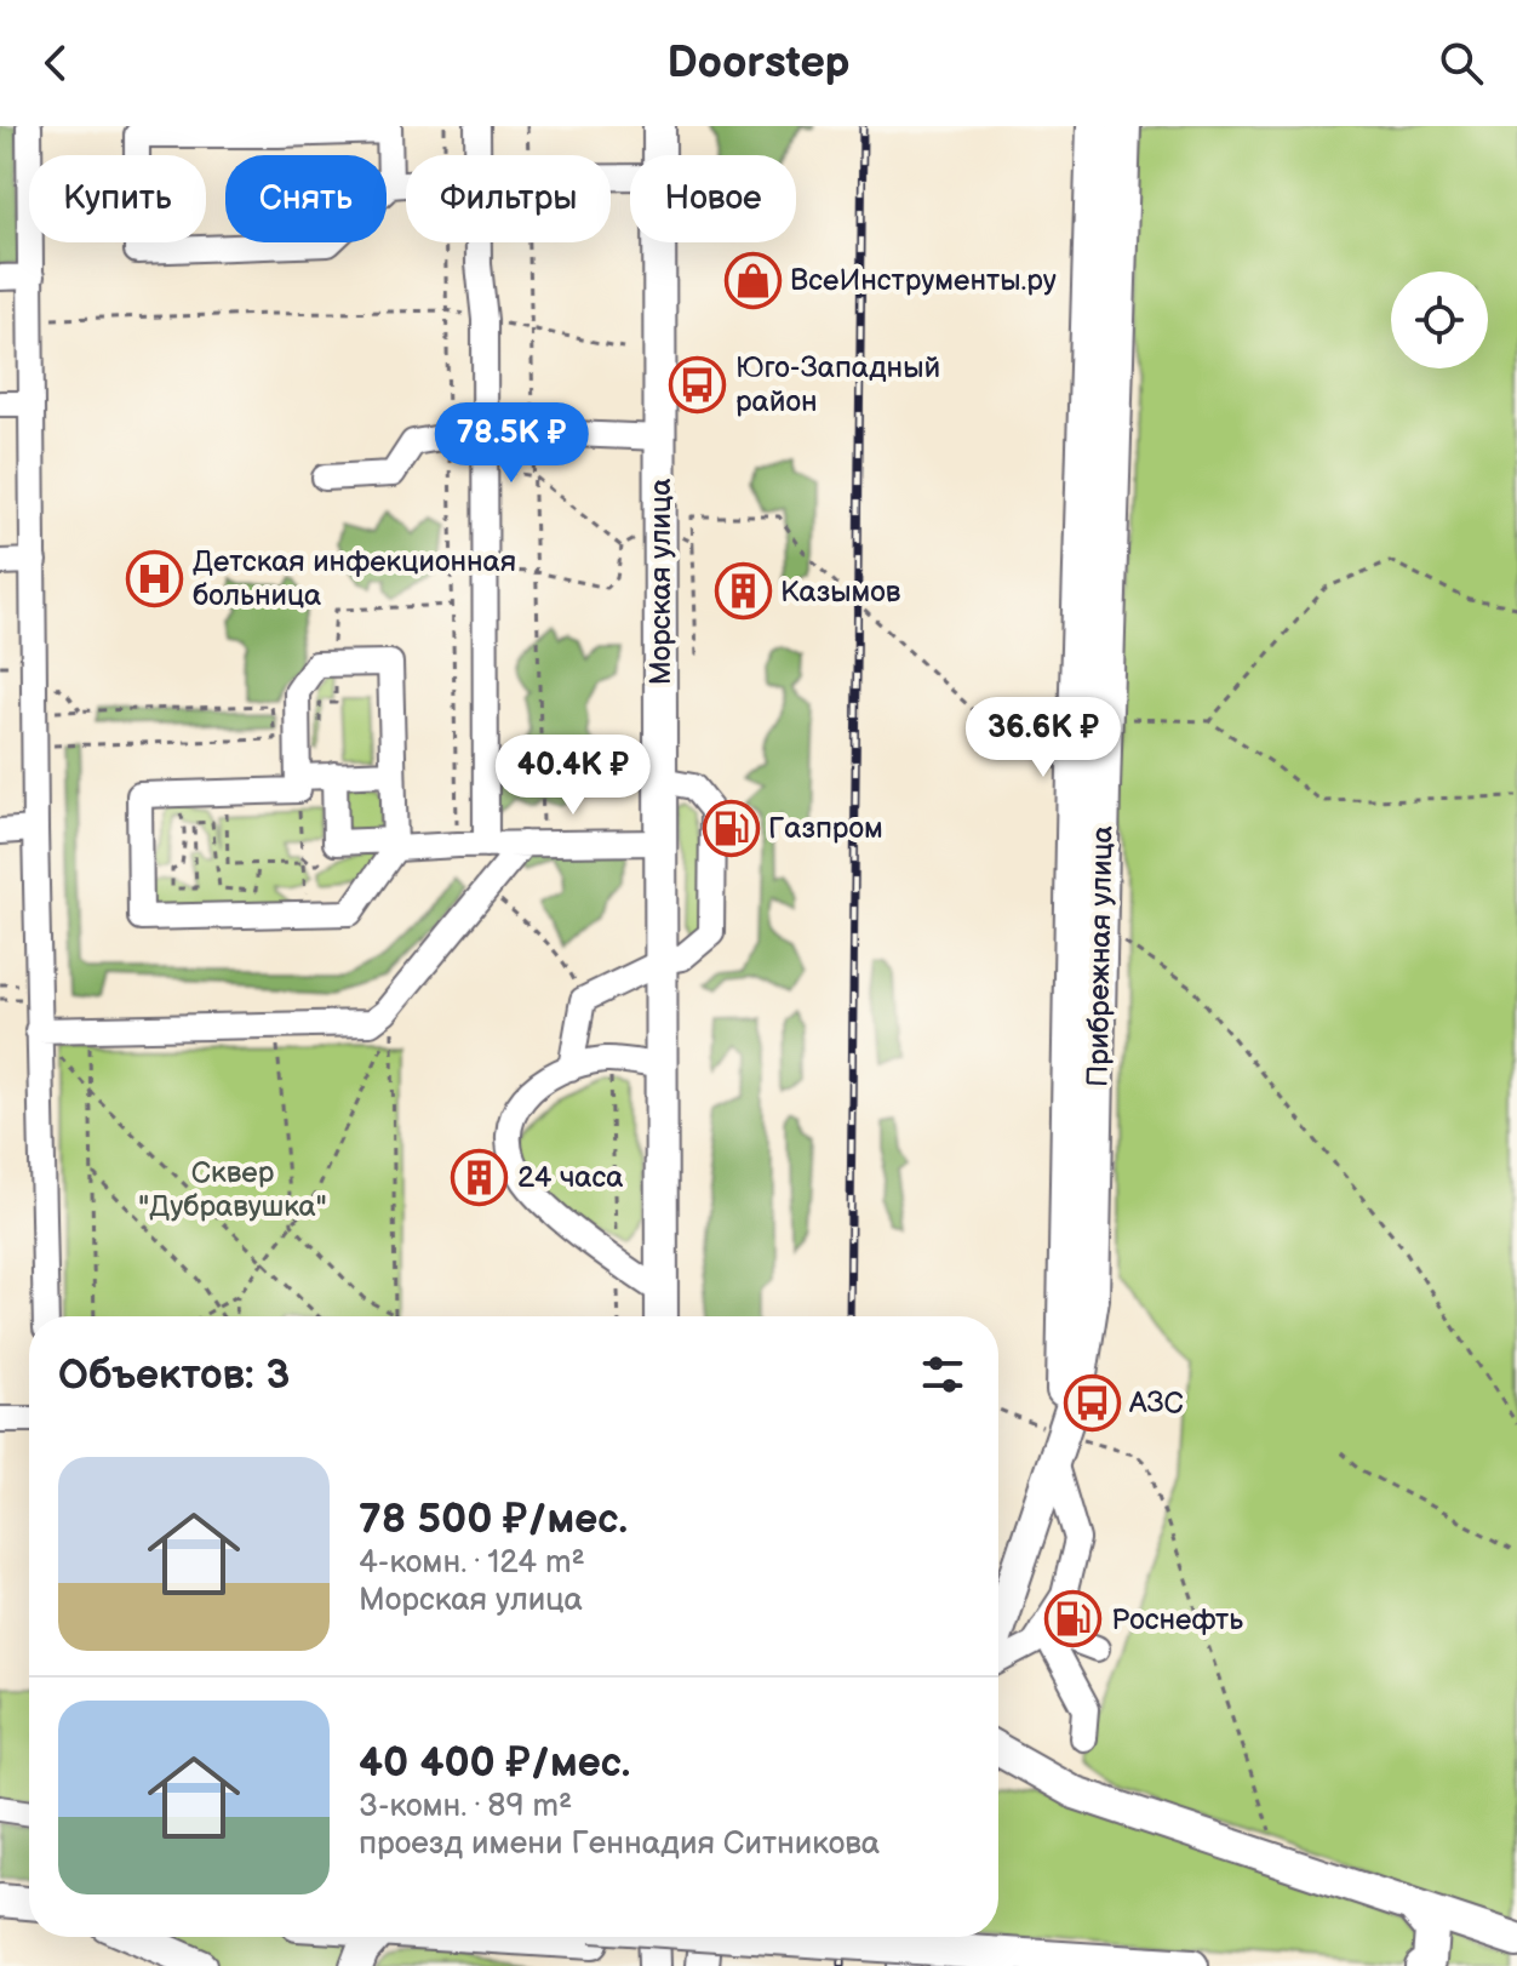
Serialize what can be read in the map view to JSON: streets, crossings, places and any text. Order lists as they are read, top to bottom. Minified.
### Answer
{"streets":{"main road":["Морская улица","Прибрежная улица"]},"parks":["Сквер \"Дубравушка\""],"places":{"shop":["ВсеИнструменты.ру"],"bus stop":["Юго-Западный район","АЗС"],"hospital":["Детская инфекционная больница"],"building":["Казымов","24 часа"],"fuel station":["Газпром","Роснефть"]},"page":{"header":"Doorstep","chip":["Купить","Снять","Фильтры","Новое"],"price":["78.5K ₽","36.6K ₽","40.4K ₽"],"heading":"Объектов: 3","list":[{"name":"78 500 ₽/мес.","note":"4-комн. · 124 m² · Морская улица"},{"name":"40 400 ₽/мес.","note":"3-комн. · 89 m² · проезд имени Геннадия Ситникова"}]}}
